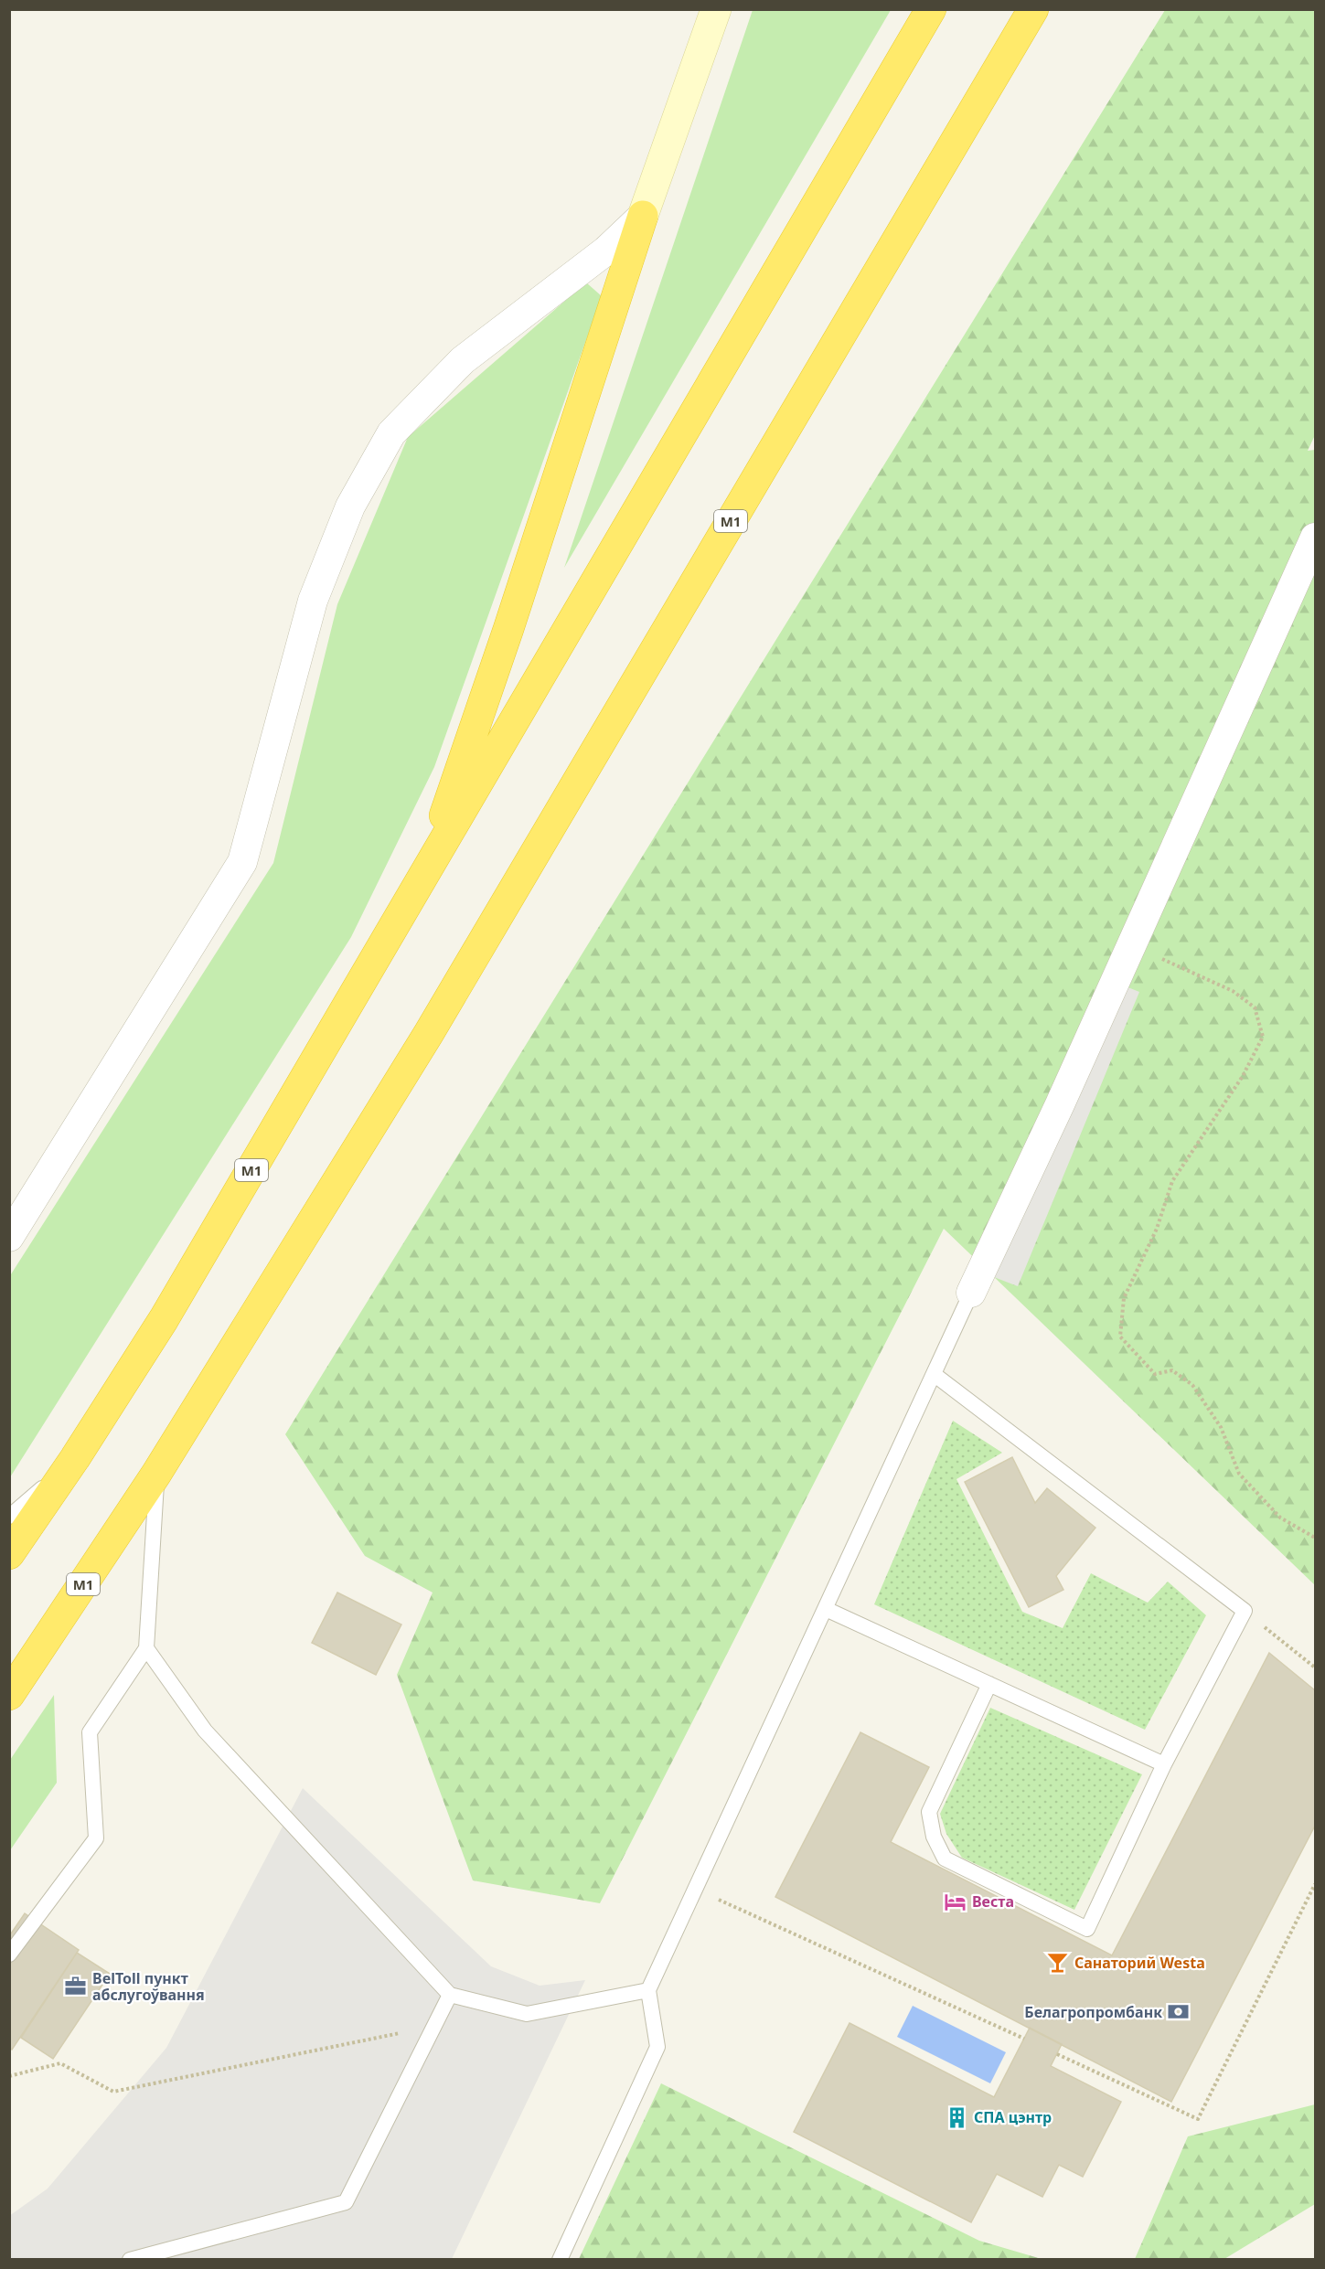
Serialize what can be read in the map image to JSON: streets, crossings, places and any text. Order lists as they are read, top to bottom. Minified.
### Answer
{"streets":{"highway":["М1"]},"places":{"hotel":["Веста"],"bar":["Санаторий Westa"],"office":["BelToll пункт абслугоўвання"],"bank":["Белагропромбанк"],"building":["СПА цэнтр"]}}
